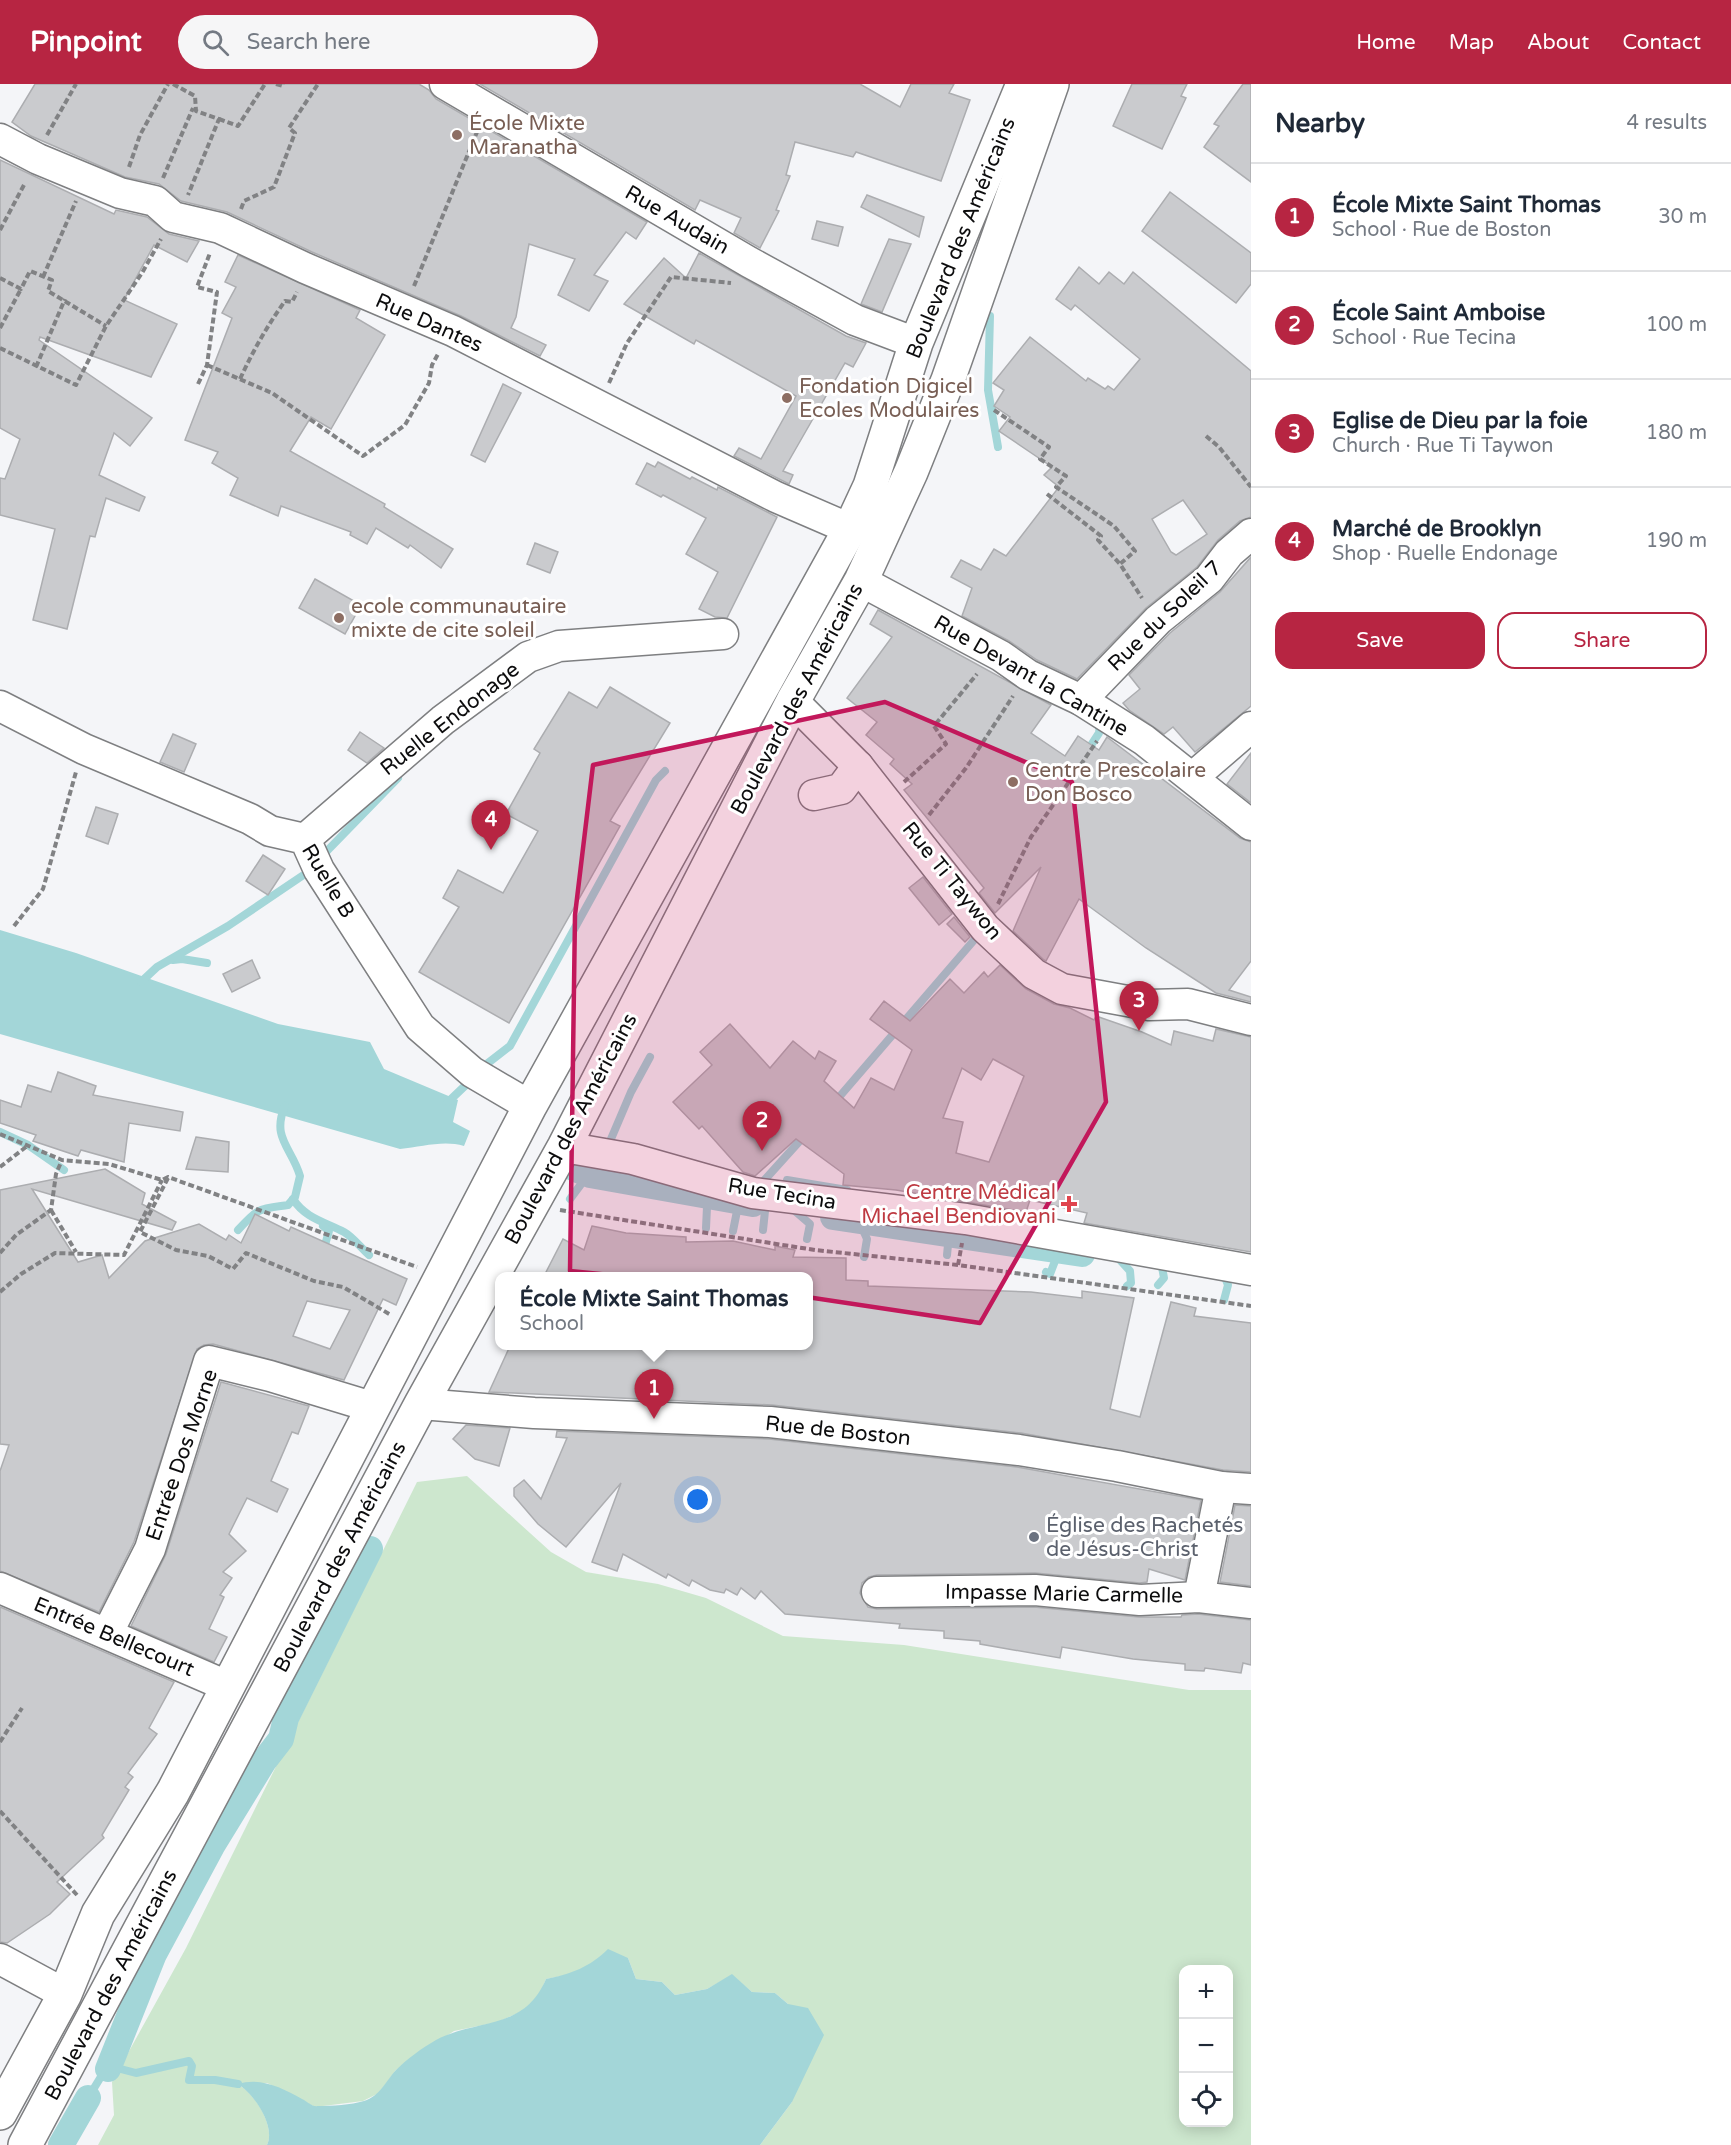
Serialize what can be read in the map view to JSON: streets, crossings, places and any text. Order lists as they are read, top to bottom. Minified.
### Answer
{"streets":{"main road":["Boulevard des Américains"],"street":["Rue Audain","Rue Dantes","Rue du Soleil 7","Rue Devant la Cantine","Ruelle Endonage","Ruelle B","Rue Ti Taywon","Rue Tecina","Rue de Boston","Entrée Dos Morne","Impasse Marie Carmelle","Entrée Bellecourt"]},"crossings":[["Rue Audain","Boulevard des Américains"],["Boulevard des Américains","Rue Dantes"],["Boulevard des Américains","Rue Devant la Cantine"],["Boulevard des Américains","Ruelle B"],["Boulevard des Américains","Rue Ti Taywon"],["Boulevard des Américains","Rue Tecina"],["Boulevard des Américains","Rue de Boston"],["Boulevard des Américains","Entrée Dos Morne"],["Boulevard des Américains","Entrée Bellecourt"],["Rue du Soleil 7","Rue Devant la Cantine"],["Ruelle Endonage","Ruelle B"],["Entrée Dos Morne","Entrée Bellecourt"]],"places":{"other":["École Mixte Maranatha","Fondation Digicel Ecoles Modulaires","ecole communautaire mixte de cite soleil","Centre Prescolaire Don Bosco","Église des Rachetés de Jésus-Christ"],"health":["Centre Médical Michael Bendiovani"]},"page":{"header":"Pinpoint","search":"Search here","nav":["Home","Map","About","Contact"],"heading":["Nearby","4 results"],"list":[{"mark":"1","name":"École Mixte Saint Thomas","note":"School · Rue de Boston","value":"30 m"},{"mark":"2","name":"École Saint Amboise","note":"School · Rue Tecina","value":"100 m"},{"mark":"3","name":"Eglise de Dieu par la foie","note":"Church · Rue Ti Taywon","value":"180 m"},{"mark":"4","name":"Marché de Brooklyn","note":"Shop · Ruelle Endonage","value":"190 m"}],"buttons":["Save","Share"],"pins":["4","3","2","1"],"popup":["École Mixte Saint Thomas","School"],"map_buttons":["+","−"]}}
